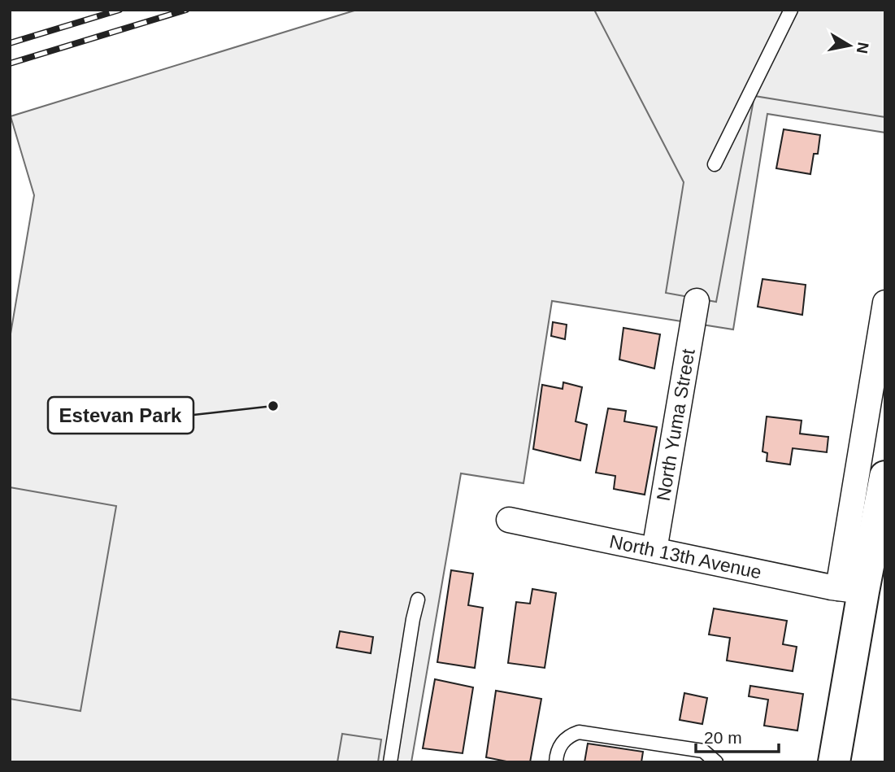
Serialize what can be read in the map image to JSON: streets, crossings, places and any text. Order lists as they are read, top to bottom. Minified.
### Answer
{"streets":{"street":["North Yuma Street","North 13th Avenue"]},"crossings":[["North Yuma Street","North 13th Avenue"]],"places":["Estevan Park"],"scale_bar":"20 m","north":"right"}
